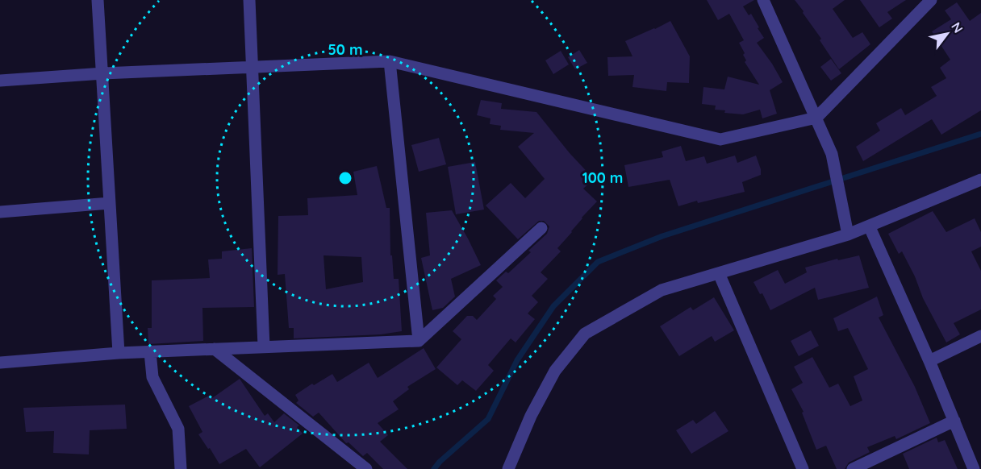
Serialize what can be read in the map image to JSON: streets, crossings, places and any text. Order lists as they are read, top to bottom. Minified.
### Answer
{"north":"top right","rings":["50 m","100 m"]}
